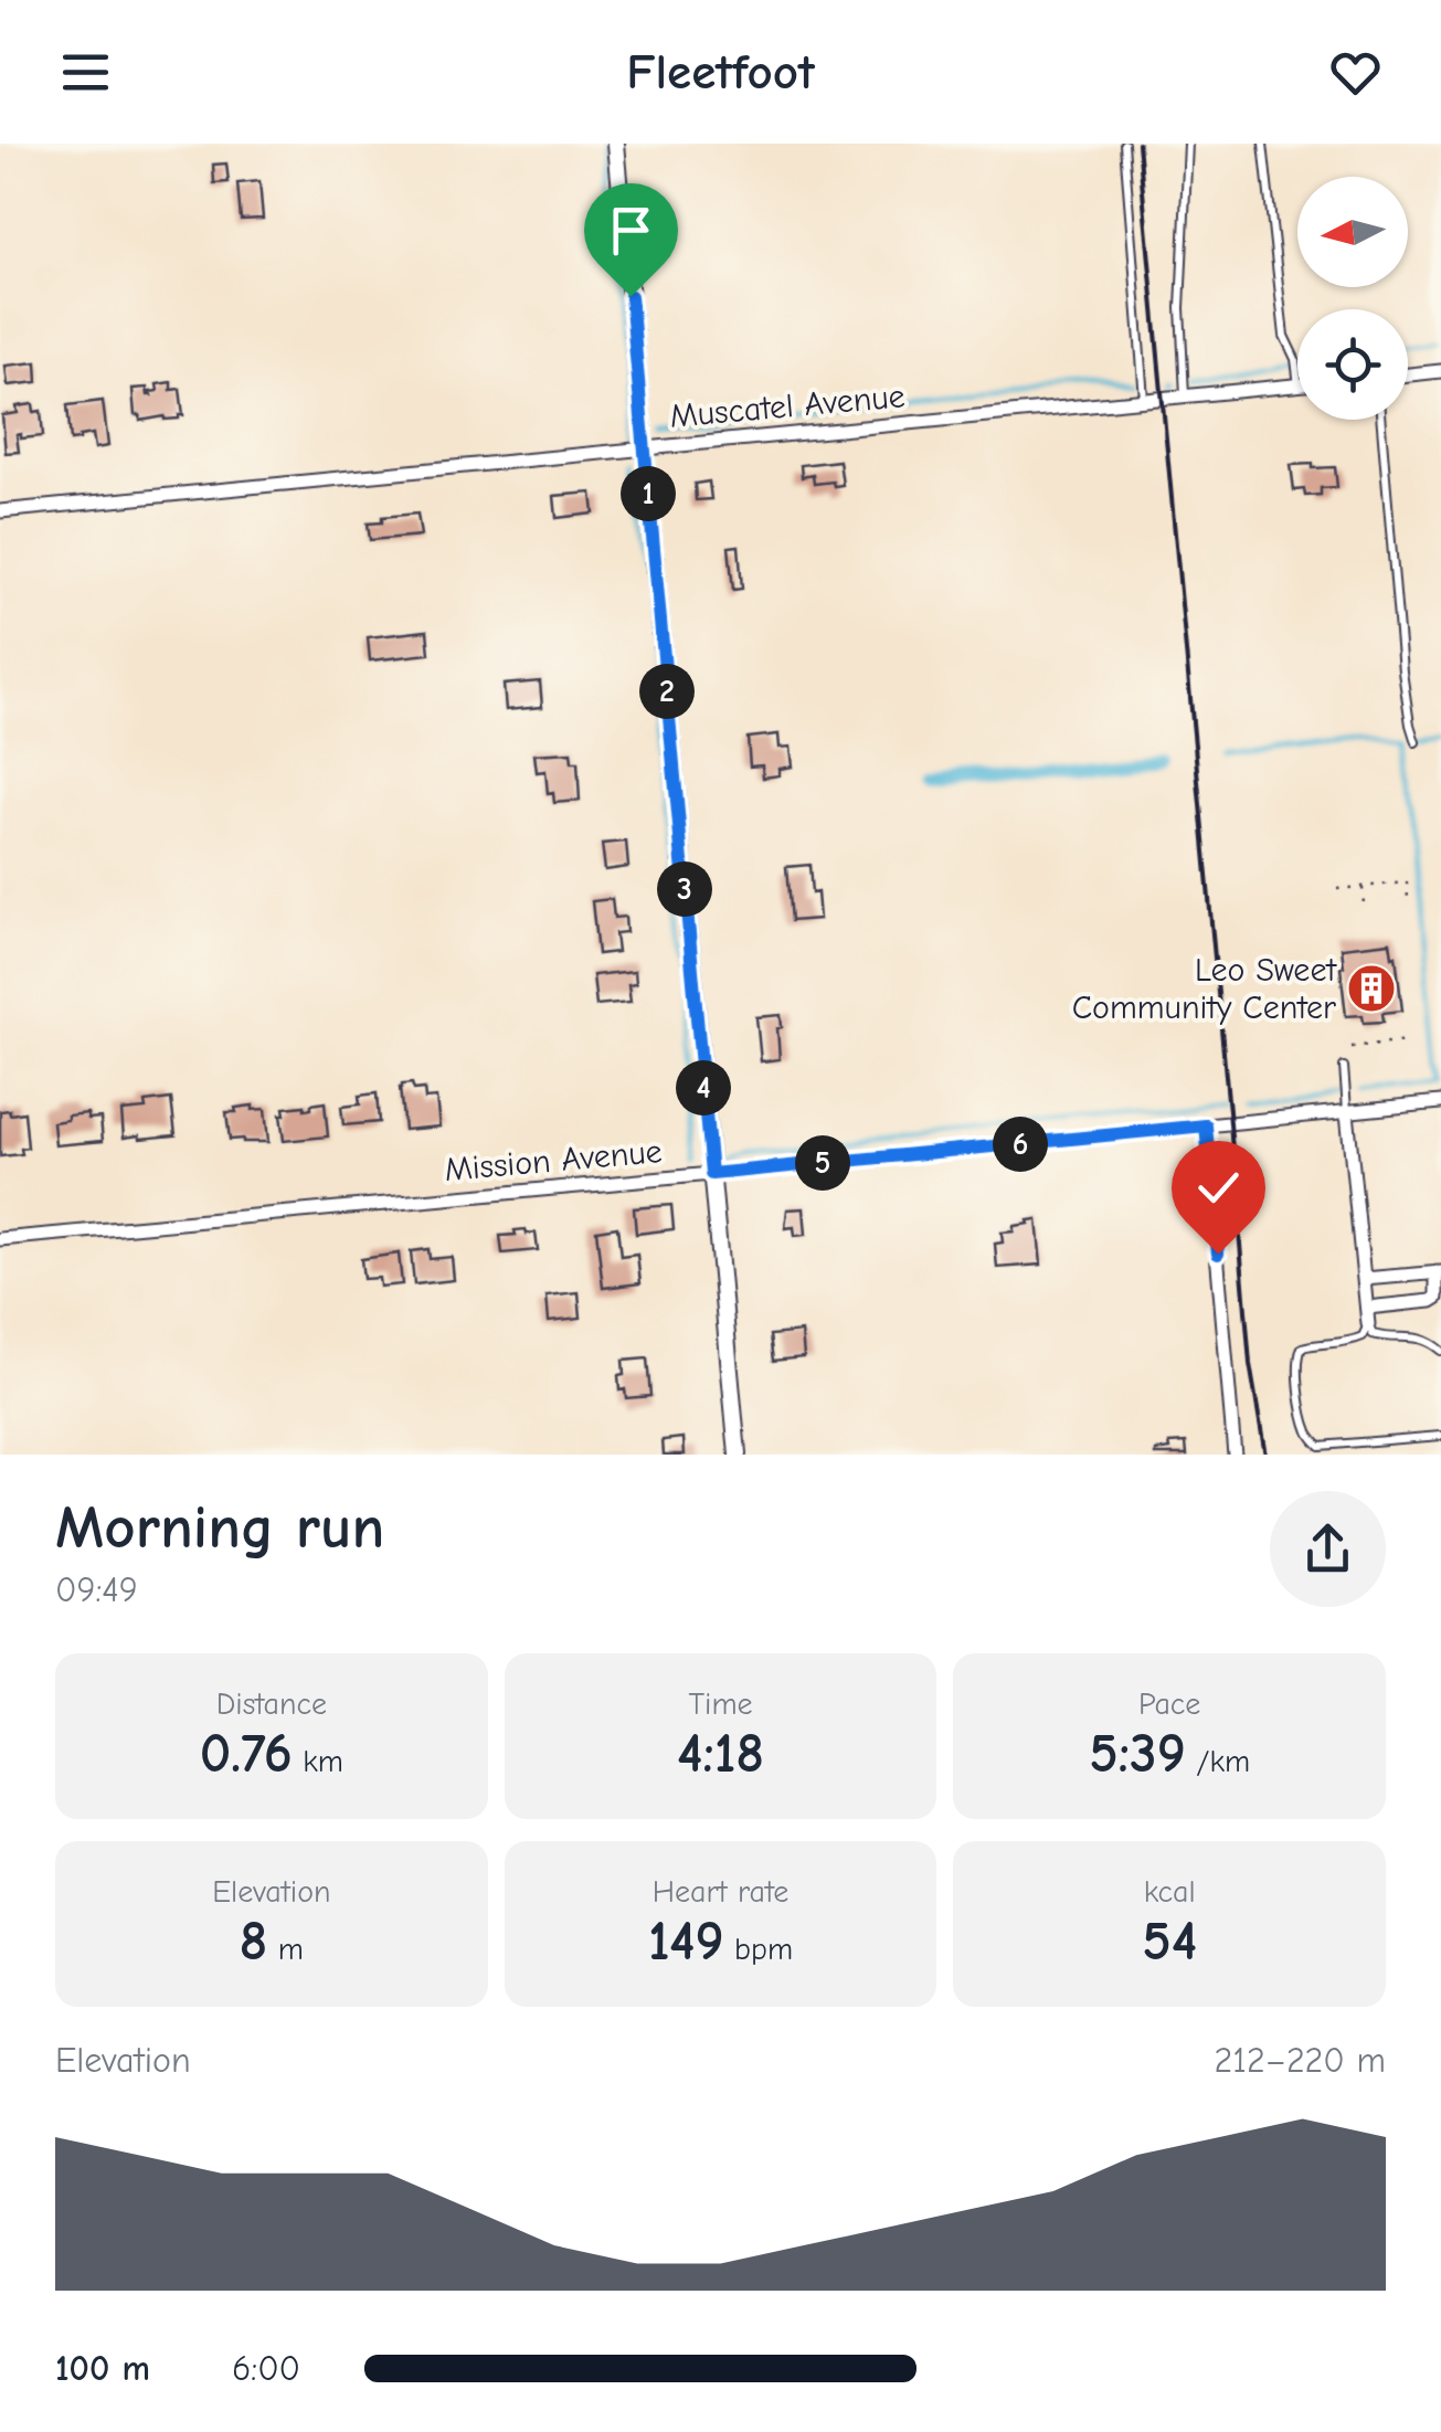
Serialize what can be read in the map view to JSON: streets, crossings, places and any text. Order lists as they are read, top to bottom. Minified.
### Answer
{"streets":{"street":["Muscatel Avenue","Mission Avenue"]},"places":{"building":["Leo Sweet Community Center"]},"north":"left","page":{"header":"Fleetfoot","pins":["1","2","3","4","6","5"],"heading":["Morning run","09:49"],"stats":[["Distance","0.76 km"],["Time","4:18"],["Pace","5:39 /km"],["Elevation","8 m"],["Heart rate","149 bpm"],["kcal","54"]],"chart":["Elevation","212–220 m"],"list":[{"name":"100 m","note":"6:00"}]}}
